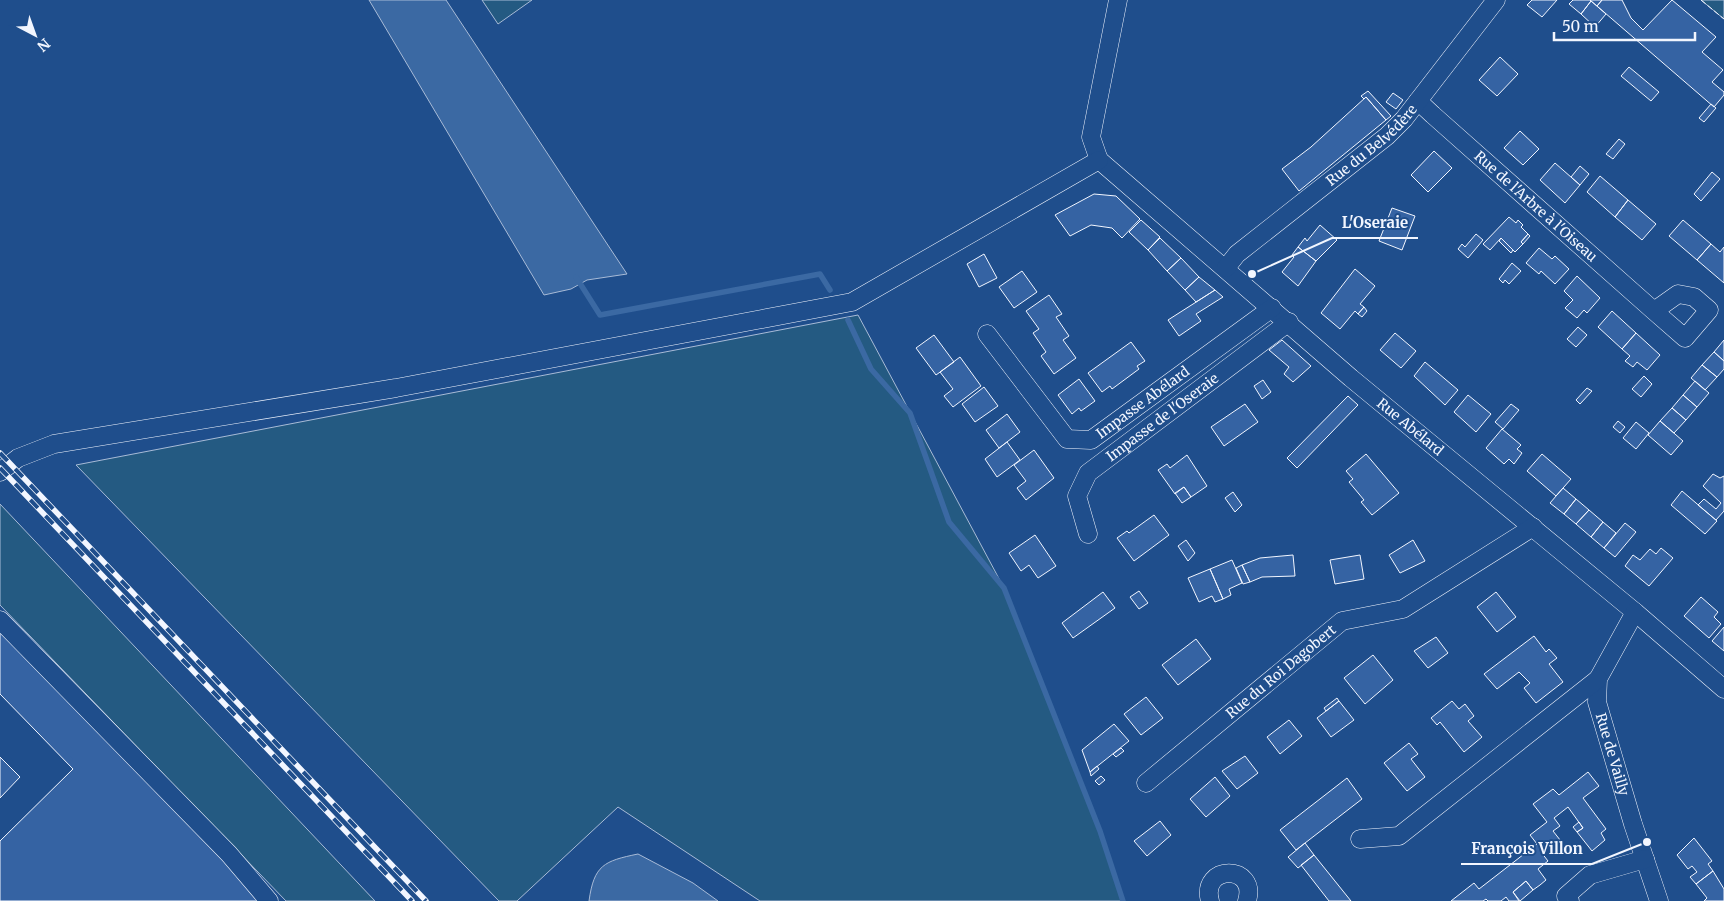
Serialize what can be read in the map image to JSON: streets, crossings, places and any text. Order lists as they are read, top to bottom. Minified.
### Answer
{"streets":{"street":["Rue du Belvédère","Rue de l'Arbre à l'Oiseau","Impasse Abélard","Impasse de l'Oseraie","Rue Abélard","Rue du Roi Dagobert","Rue de Vailly"]},"crossings":[["Rue du Belvédère","Rue de l'Arbre à l'Oiseau"],["Rue du Belvédère","Rue Abélard"],["Impasse Abélard","Rue Abélard"],["Impasse de l'Oseraie","Rue Abélard"],["Rue Abélard","Rue du Roi Dagobert"],["Rue Abélard","Rue de Vailly"]],"places":["L'Oseraie","François Villon"],"scale_bar":"50 m","north":"bottom right"}
